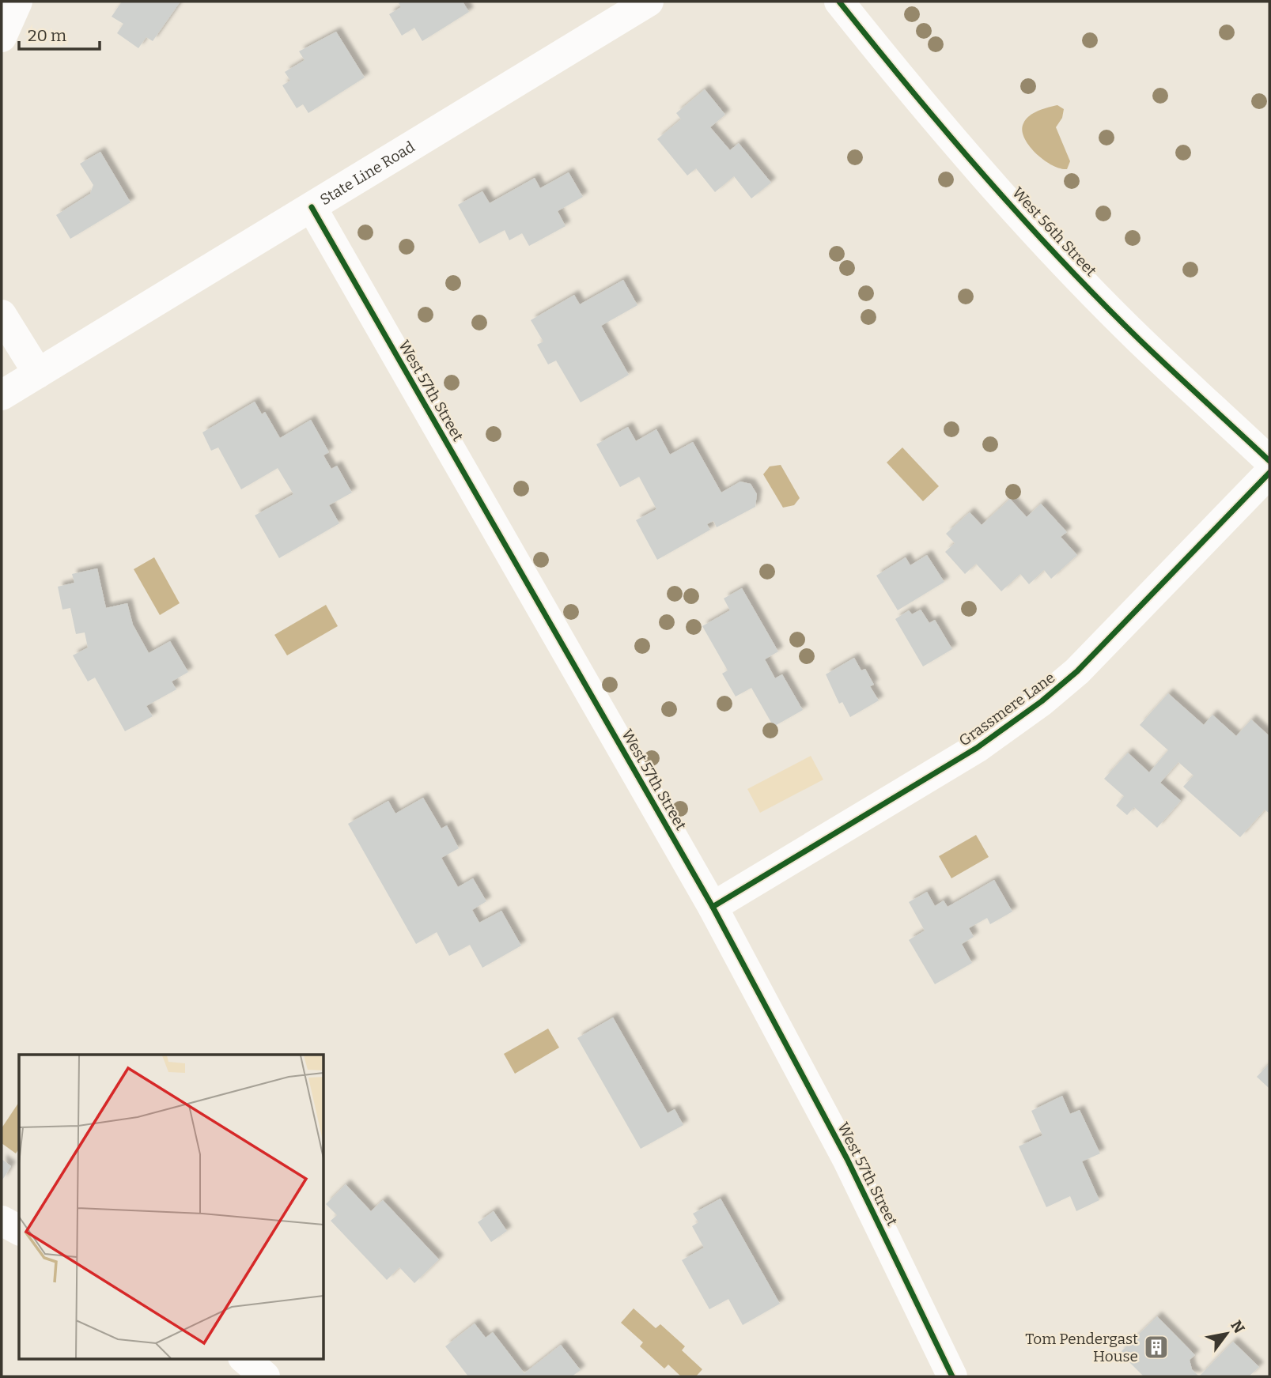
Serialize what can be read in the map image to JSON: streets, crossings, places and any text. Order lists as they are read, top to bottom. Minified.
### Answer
{"streets":{"street":["State Line Road","West 56th Street","West 57th Street","Grassmere Lane"]},"crossings":[["State Line Road","West 57th Street"],["West 57th Street","Grassmere Lane"]],"places":{"building":["Tom Pendergast House"]},"scale_bar":"20 m","north":"top right"}
